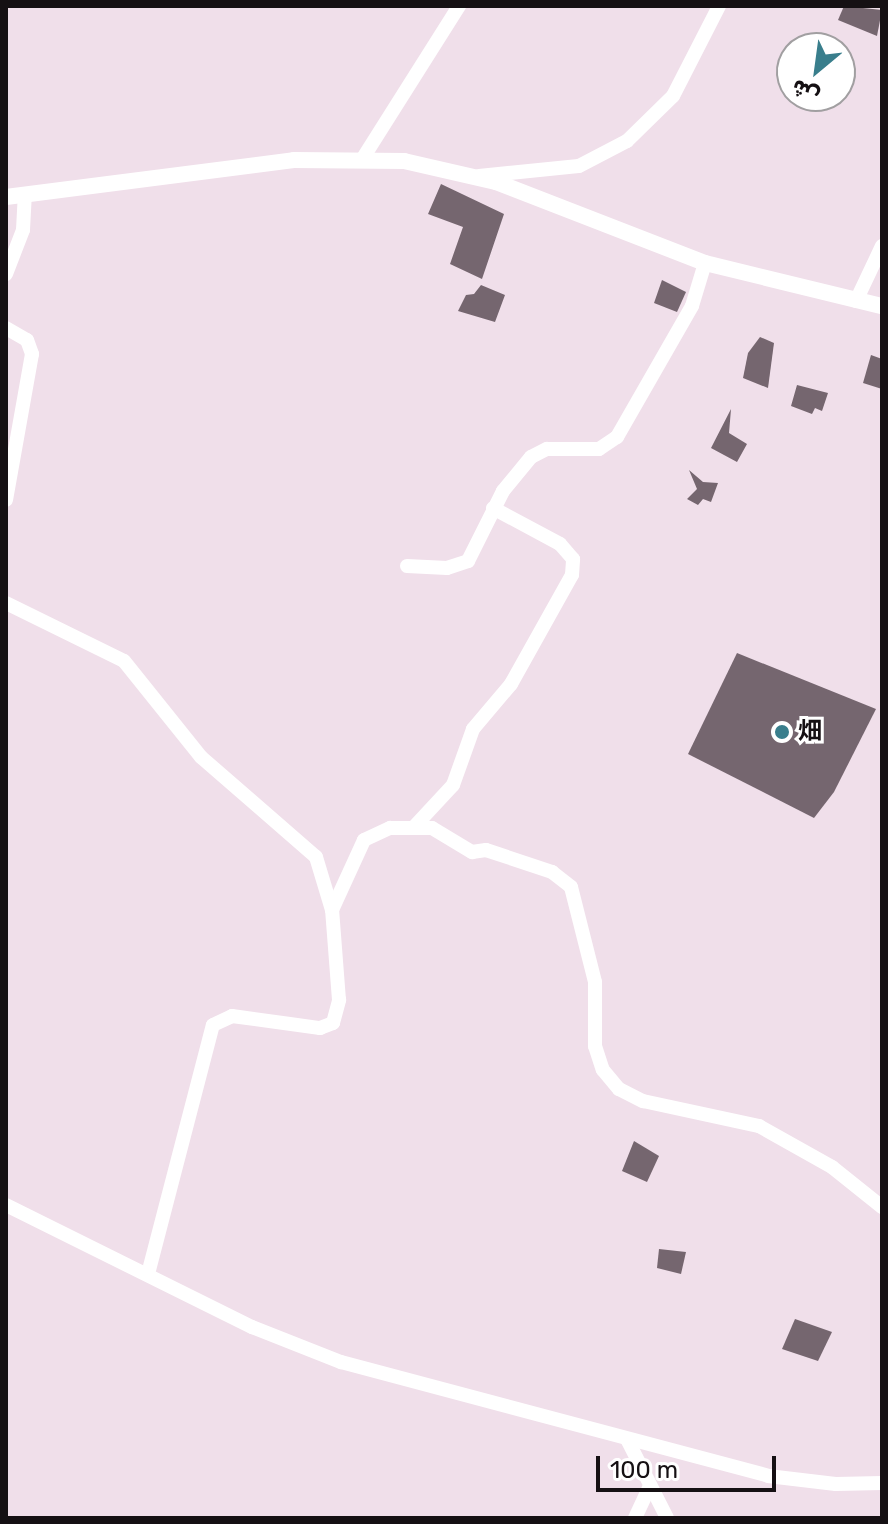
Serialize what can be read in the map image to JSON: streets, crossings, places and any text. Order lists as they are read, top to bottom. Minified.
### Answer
{"places":["畑"],"scale_bar":"100 m","north":"bottom left"}
